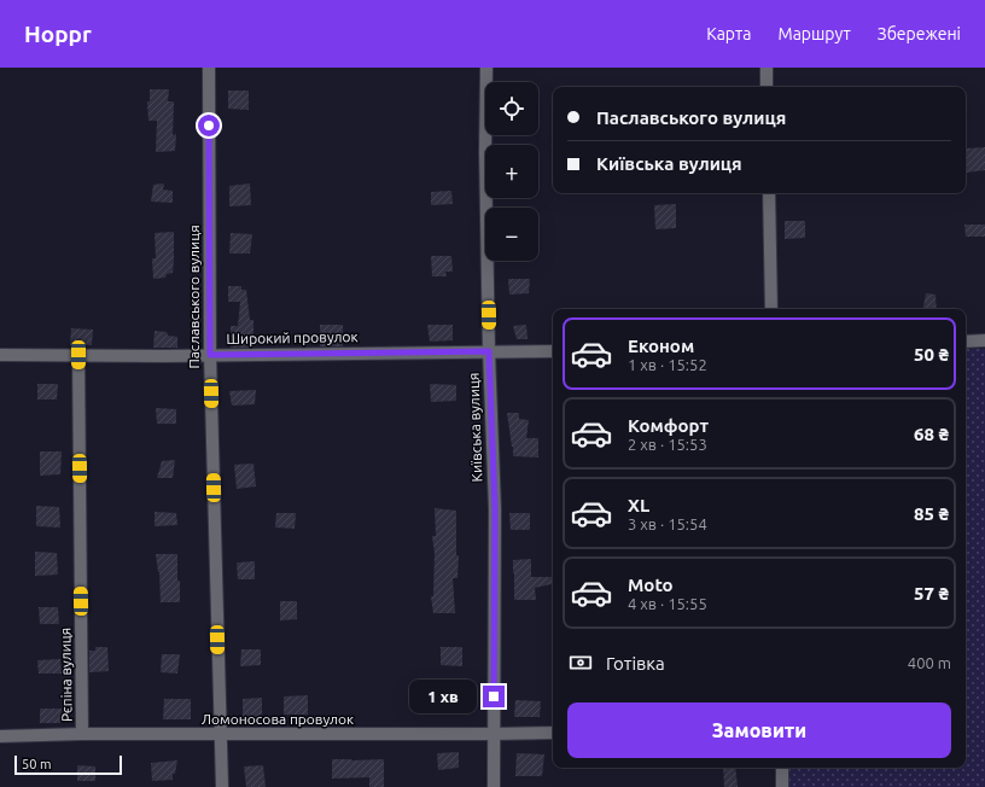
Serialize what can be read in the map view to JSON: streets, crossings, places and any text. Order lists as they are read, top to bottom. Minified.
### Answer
{"streets":{"street":["Паславського вулиця","Широкий провулок","Київська вулиця","Рєпіна вулиця","Ломоносова провулок"]},"crossings":[["Паславського вулиця","Широкий провулок"],["Паславського вулиця","Ломоносова провулок"],["Широкий провулок","Київська вулиця"],["Широкий провулок","Рєпіна вулиця"],["Київська вулиця","Ломоносова провулок"],["Рєпіна вулиця","Ломоносова провулок"]],"scale_bar":"50 m","page":{"header":"Hoppr","nav":["Карта","Маршрут","Збережені"],"map_buttons":["+","−"],"banner":["Паславського вулиця","Київська вулиця"],"list":[{"name":"Економ","note":"1 хв · 15:52","value":"50 ₴"},{"name":"Комфорт","note":"2 хв · 15:53","value":"68 ₴"},{"name":"XL","note":"3 хв · 15:54","value":"85 ₴"},{"name":"Moto","note":"4 хв · 15:55","value":"57 ₴"}],"pay":["Готівка","400 m"],"bubble":"1 хв","buttons":"Замовити","scale":"50 m"}}
